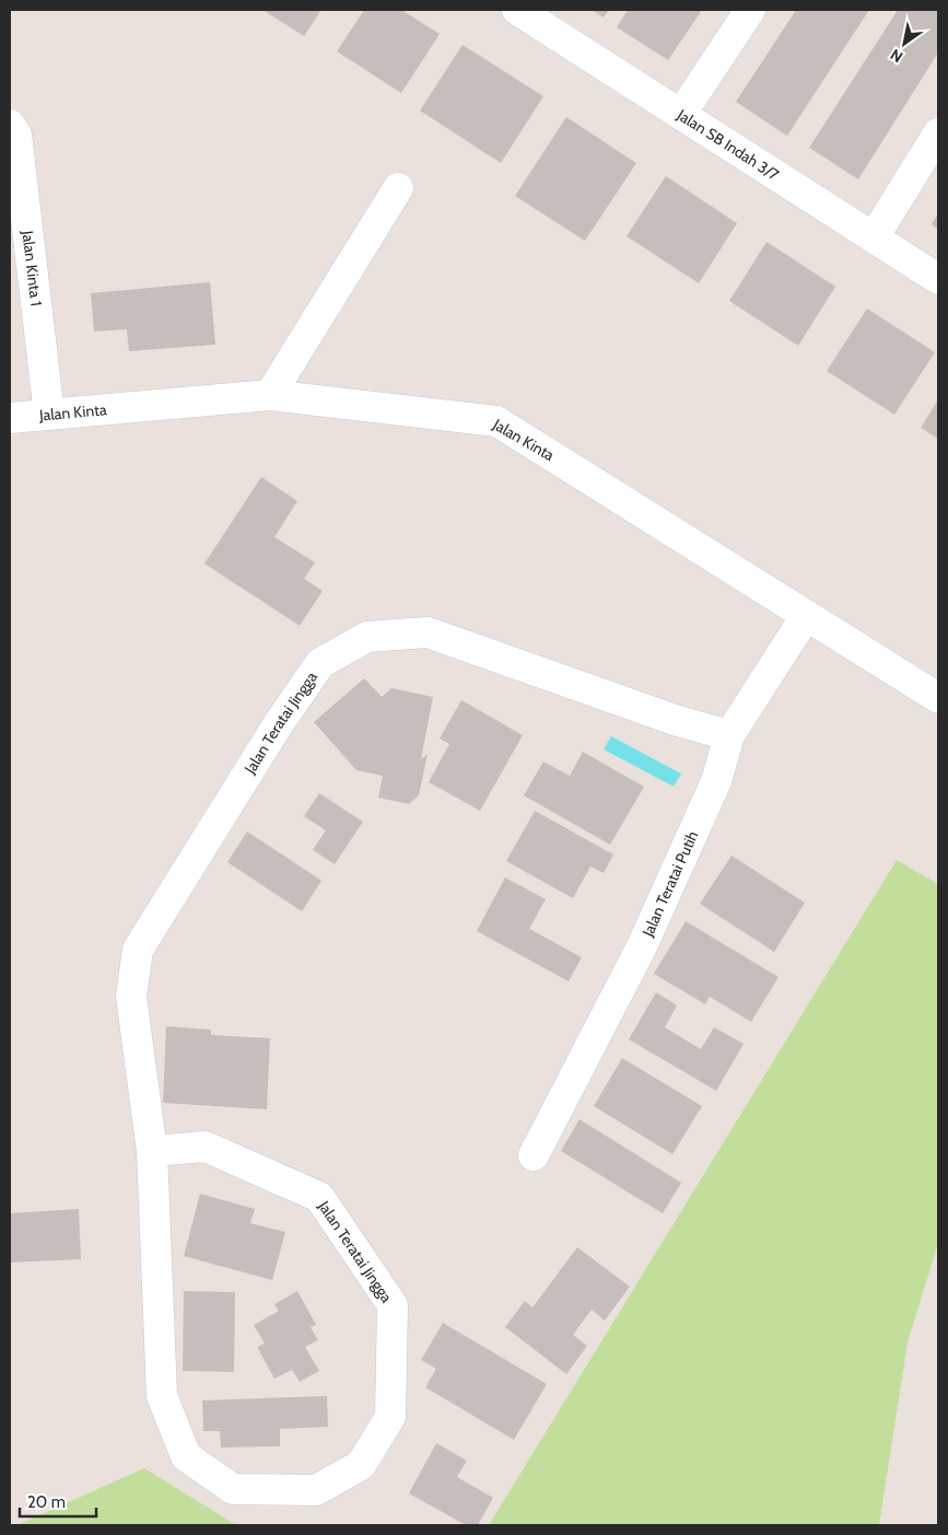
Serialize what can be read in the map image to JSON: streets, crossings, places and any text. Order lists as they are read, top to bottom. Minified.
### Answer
{"streets":{"street":["Jalan SB Indah 3/7","Jalan Kinta 1","Jalan Kinta","Jalan Teratai Jingga","Jalan Teratai Putih"]},"crossings":[["Jalan Kinta 1","Jalan Kinta"],["Jalan Kinta","Jalan Teratai Putih"],["Jalan Teratai Jingga","Jalan Teratai Putih"]],"scale_bar":"20 m","north":"bottom left"}
